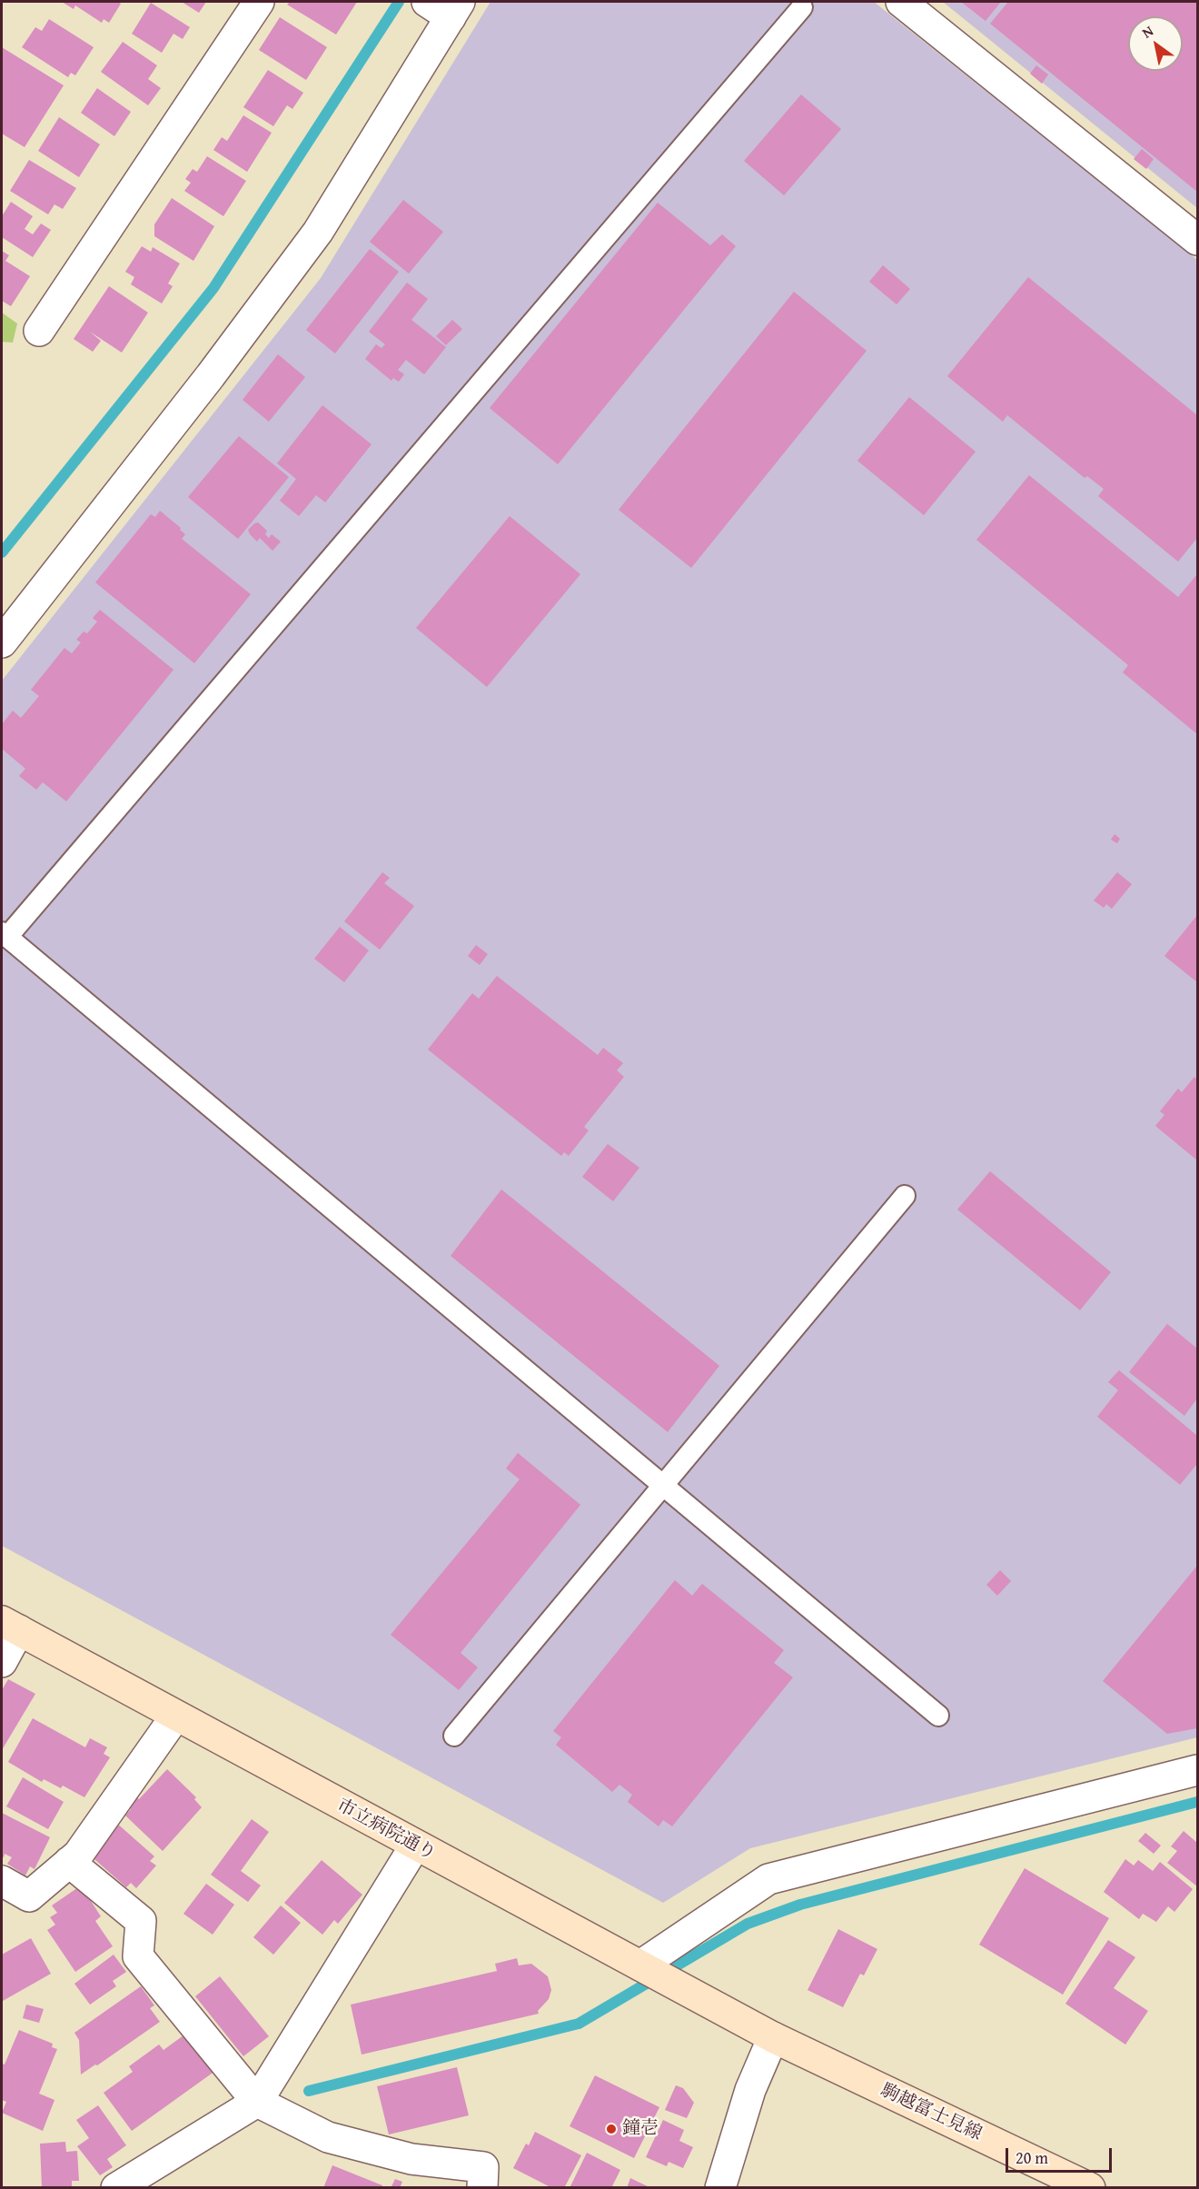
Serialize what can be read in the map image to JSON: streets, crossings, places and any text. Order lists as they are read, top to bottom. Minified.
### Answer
{"streets":{"main road":["市立病院通り","駒越富士見線"]},"crossings":[["市立病院通り","駒越富士見線"]],"places":["鐘壱"],"scale_bar":"20 m","north":"top left"}
